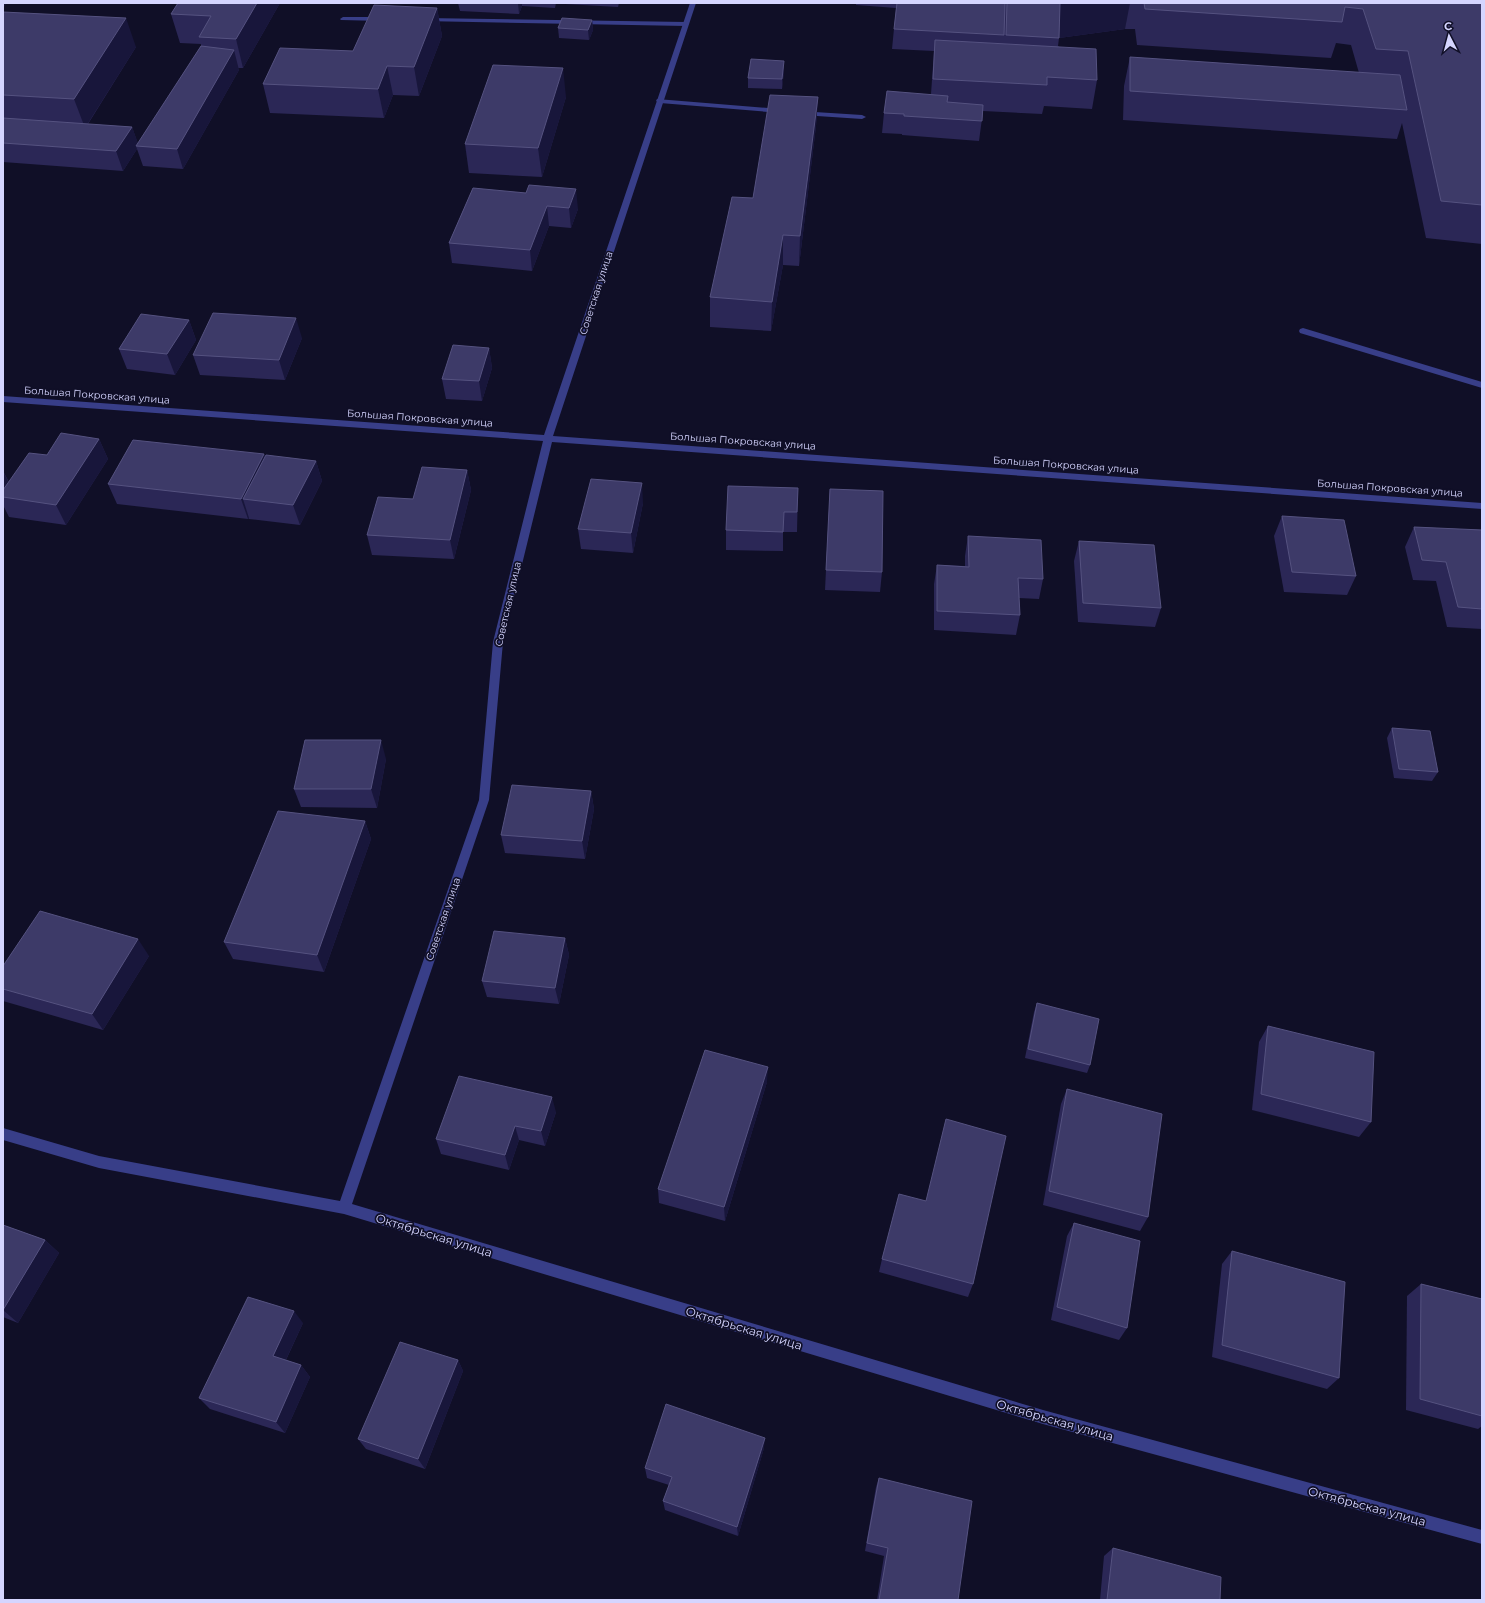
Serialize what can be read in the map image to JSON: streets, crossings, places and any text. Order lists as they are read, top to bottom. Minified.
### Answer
{"streets":{"street":["Советская улица","Большая Покровская улица","Октябрьская улица"]},"crossings":[["Советская улица","Большая Покровская улица"],["Советская улица","Октябрьская улица"]],"north":"top"}
